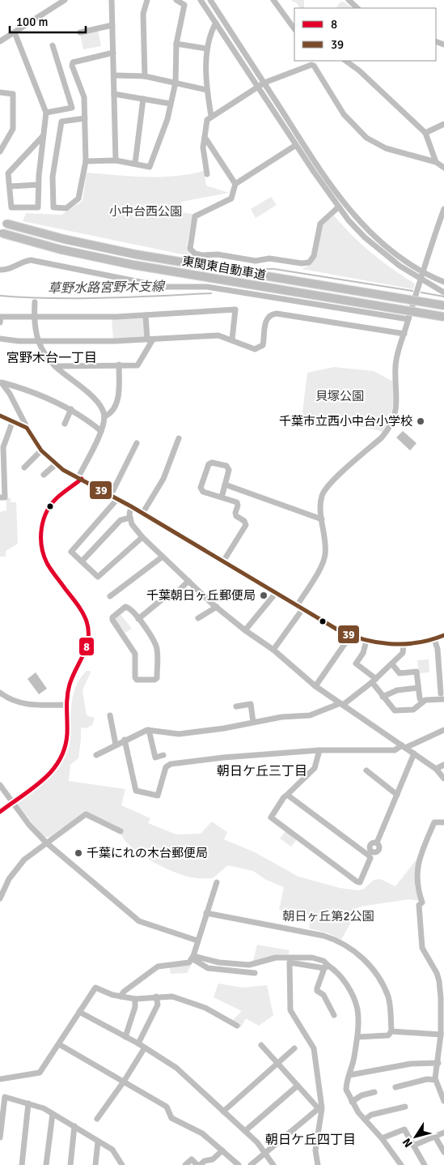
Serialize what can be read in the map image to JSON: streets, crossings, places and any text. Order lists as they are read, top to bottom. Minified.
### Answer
{"streets":{"highway":["東関東自動車道"]},"districts":["宮野木台一丁目","朝日ケ丘三丁目","朝日ケ丘四丁目"],"water":["草野水路宮野木支線"],"parks":["小中台西公園","貝塚公園","朝日ヶ丘第2公園"],"places":["千葉市立西小中台小学校","千葉朝日ヶ丘郵便局","千葉にれの木台郵便局"],"lines":["transit line 39","transit line 8"],"legend":["8","39"],"scale_bar":"100 m","north":"bottom left"}
